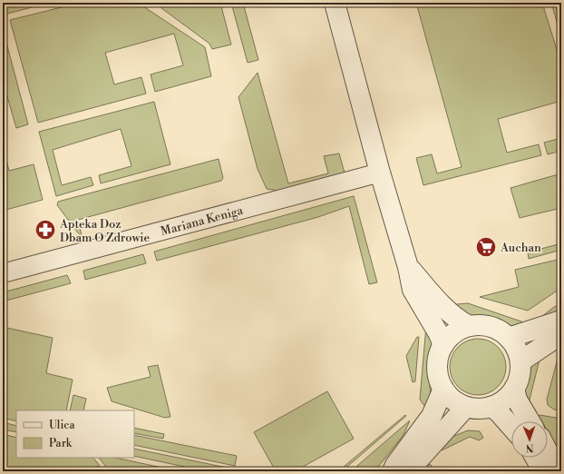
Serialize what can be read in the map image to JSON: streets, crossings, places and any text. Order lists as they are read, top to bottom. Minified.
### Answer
{"streets":{"street":["Mariana Keniga"]},"places":{"pharmacy":["Apteka Doz Dbam O Zdrowie"],"supermarket":["Auchan"]},"legend":["Ulica","Park"],"north":"bottom"}
